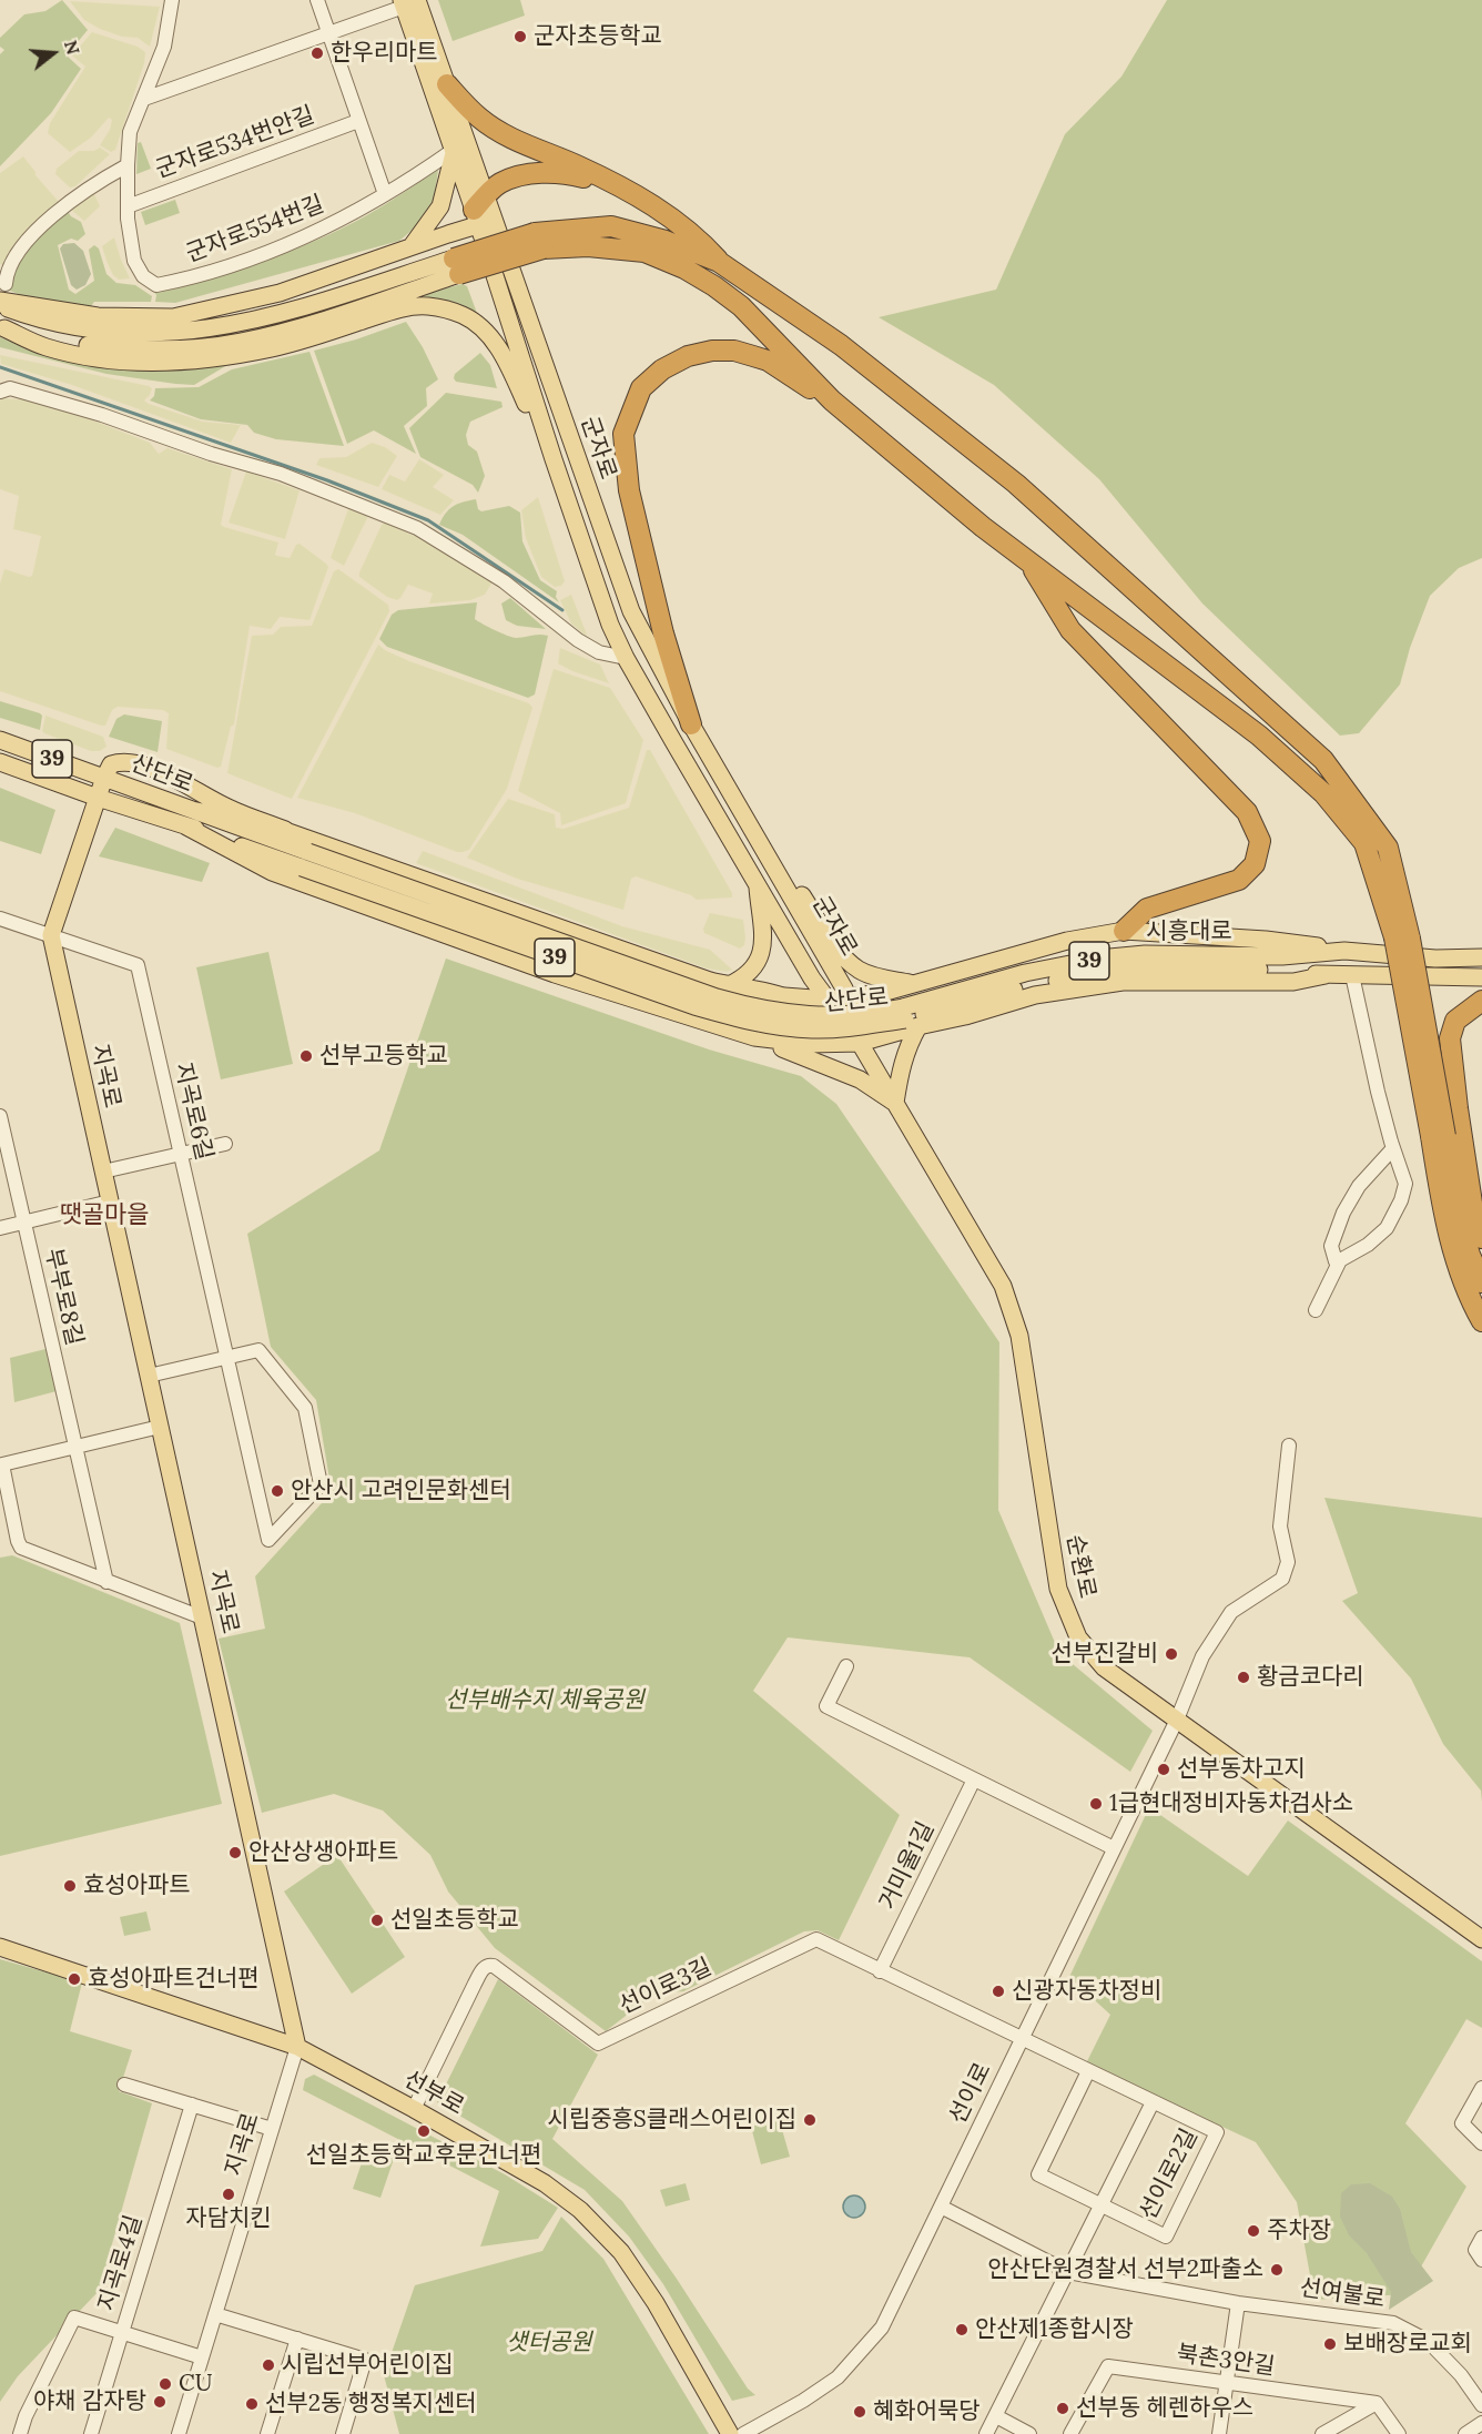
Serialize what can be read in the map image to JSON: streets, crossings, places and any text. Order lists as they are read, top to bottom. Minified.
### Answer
{"streets":{"main road":["군자로","39","산단로","시흥대로","지곡로","순환로","선부로"],"street":["군자로534번안길","군자로554번길","지곡로6길","부부로8길","거미울1길","선이로3길","선이로","선이로2길","지곡로4길","선여불로","북촌3안길"]},"crossings":[["군자로534번안길","군자로554번길"],["군자로554번길","군자로"],["군자로","순환로"],["산단로","시흥대로"],["지곡로","지곡로6길"],["지곡로","선부로"],["순환로","선이로"],["거미울1길","선이로3길"],["선이로3길","선부로"],["선이로3길","선이로"],["선이로3길","선이로2길"],["선이로","선이로2길"],["선이로","선여불로"]],"districts":["땟골마을"],"parks":["선부배수지 체육공원","샛터공원"],"places":["군자초등학교","한우리마트","선부고등학교","안산시 고려인문화센터","선부진갈비","황금코다리","선부동차고지","1급현대정비자동차검사소","안산상생아파트","효성아파트","선일초등학교","효성아파트건너편","신광자동차정비","시립중흥S클래스어린이집","선일초등학교후문건너편","자담치킨","주차장","안산단원경찰서 선부2파출소","안산제1종합시장","보배장로교회","시립선부어린이집","CU","야채 감자탕","선부2동 행정복지센터","선부동 헤렌하우스","혜화어묵당"],"north":"right"}
